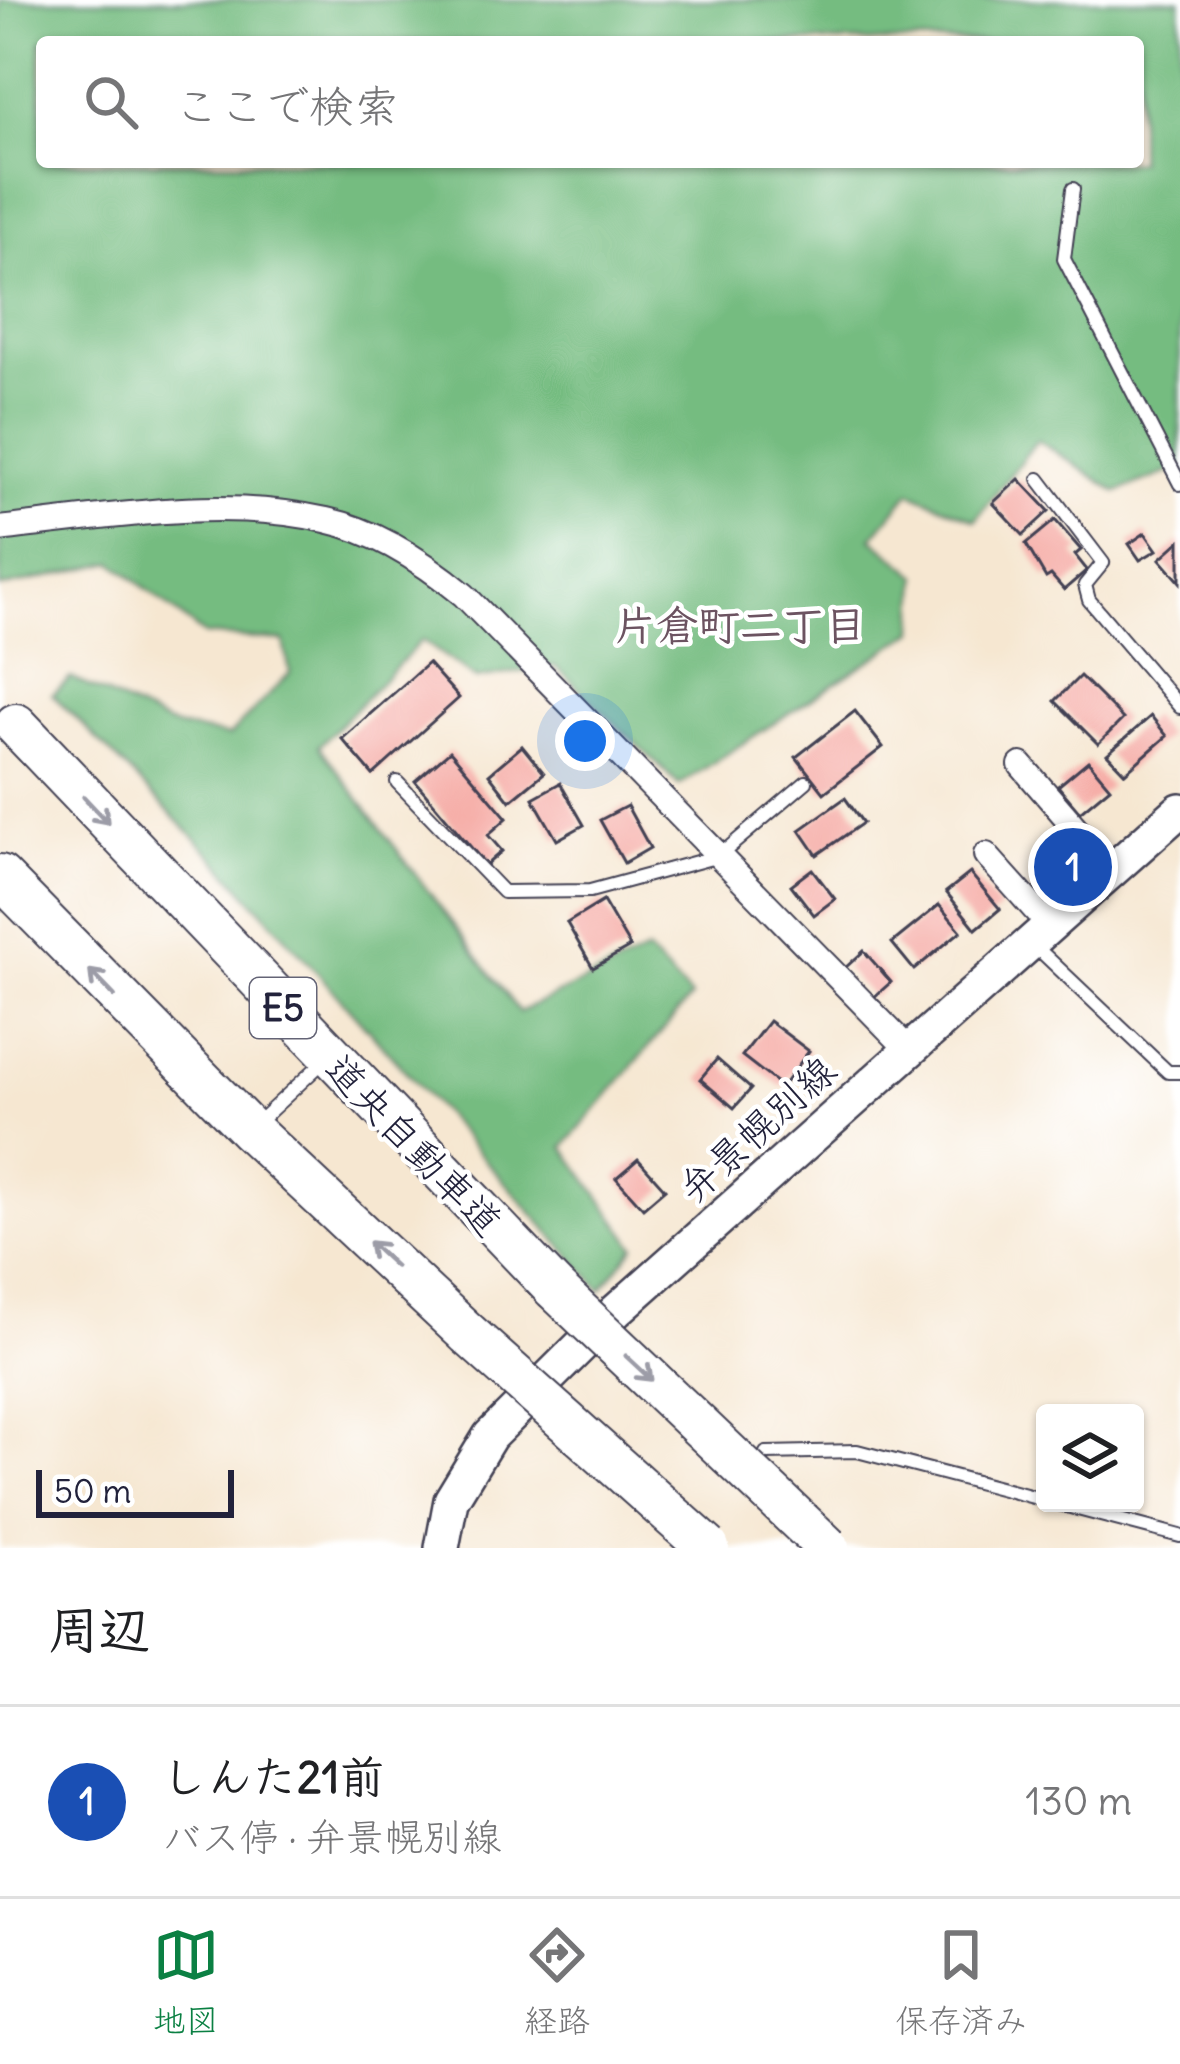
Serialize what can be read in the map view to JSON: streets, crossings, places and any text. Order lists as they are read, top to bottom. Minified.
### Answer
{"streets":{"highway":["E5","道央自動車道"],"main road":["弁景幌別線"]},"districts":["片倉町二丁目"],"scale_bar":"50 m","page":{"search":"ここで検索","pins":"1","scale":"50 m","heading":"周辺","list":[{"mark":"1","name":"しんた21前","note":"バス停 · 弁景幌別線","value":"130 m"}],"nav":["地図","経路","保存済み"]}}
